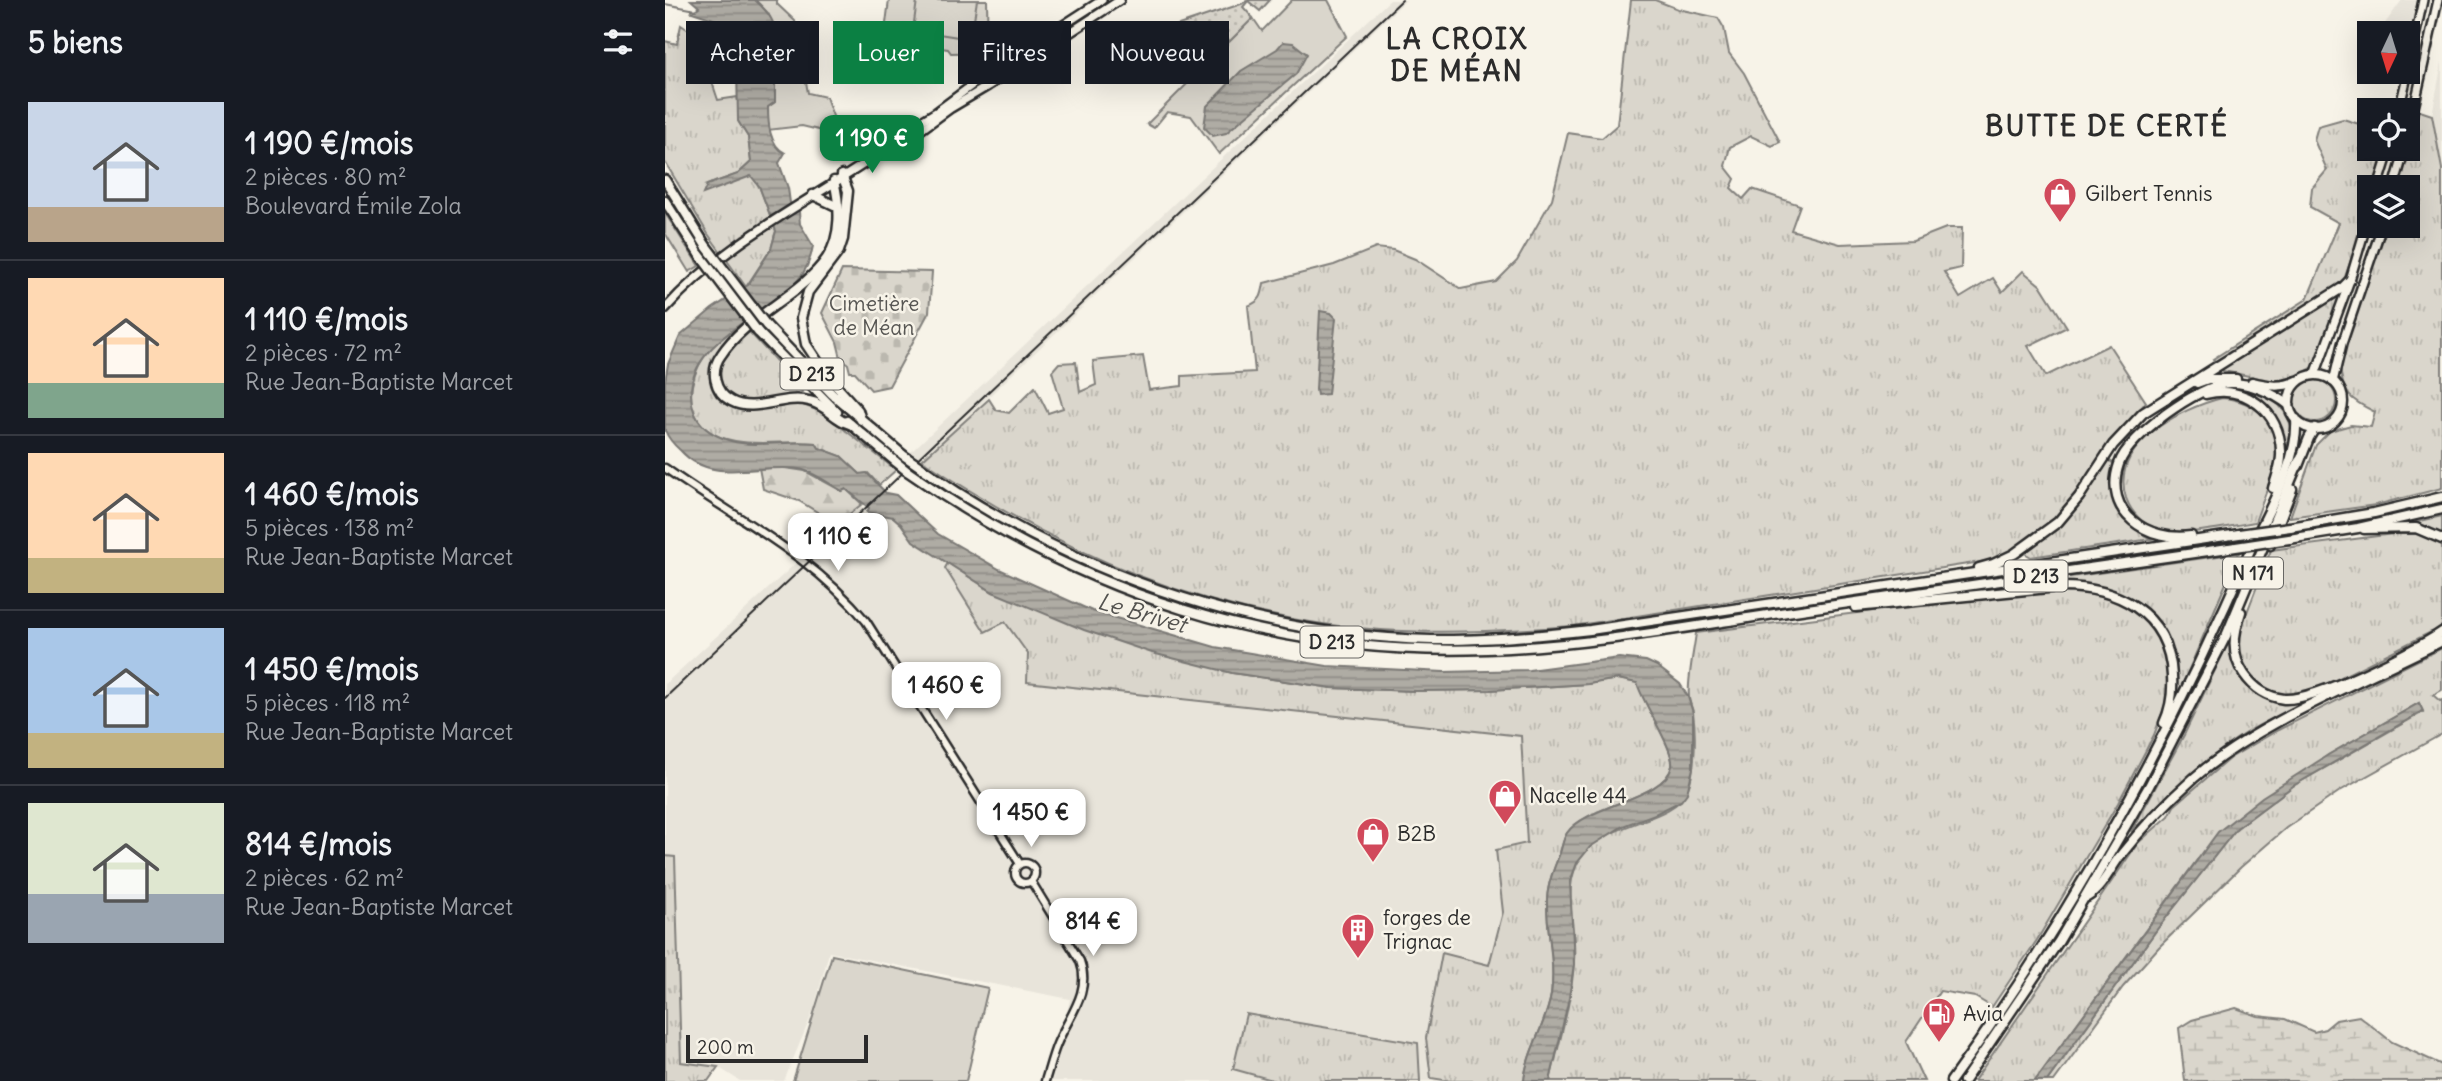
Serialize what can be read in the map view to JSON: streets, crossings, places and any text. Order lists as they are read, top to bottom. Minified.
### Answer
{"streets":{"highway":["D 213","N 171"]},"districts":["LA CROIX DE MÉAN","BUTTE DE CERTÉ"],"water":["Le Brivet"],"parks":["Cimetière de Méan"],"places":{"shop":["Gilbert Tennis","Nacelle 44","B2B"],"building":["forges de Trignac"],"fuel station":["Avia"]},"scale_bar":"200 m","north":"bottom","page":{"heading":"5 biens","chip":["Acheter","Louer","Filtres","Nouveau"],"list":[{"name":"1 190 €/mois","note":"2 pièces · 80 m² · Boulevard Émile Zola"},{"name":"1 110 €/mois","note":"2 pièces · 72 m² · Rue Jean-Baptiste Marcet"},{"name":"1 460 €/mois","note":"5 pièces · 138 m² · Rue Jean-Baptiste Marcet"},{"name":"1 450 €/mois","note":"5 pièces · 118 m² · Rue Jean-Baptiste Marcet"},{"name":"814 €/mois","note":"2 pièces · 62 m² · Rue Jean-Baptiste Marcet"}],"price":["1 190 €","1 110 €","1 460 €","1 450 €","814 €"],"scale":"200 m"}}
